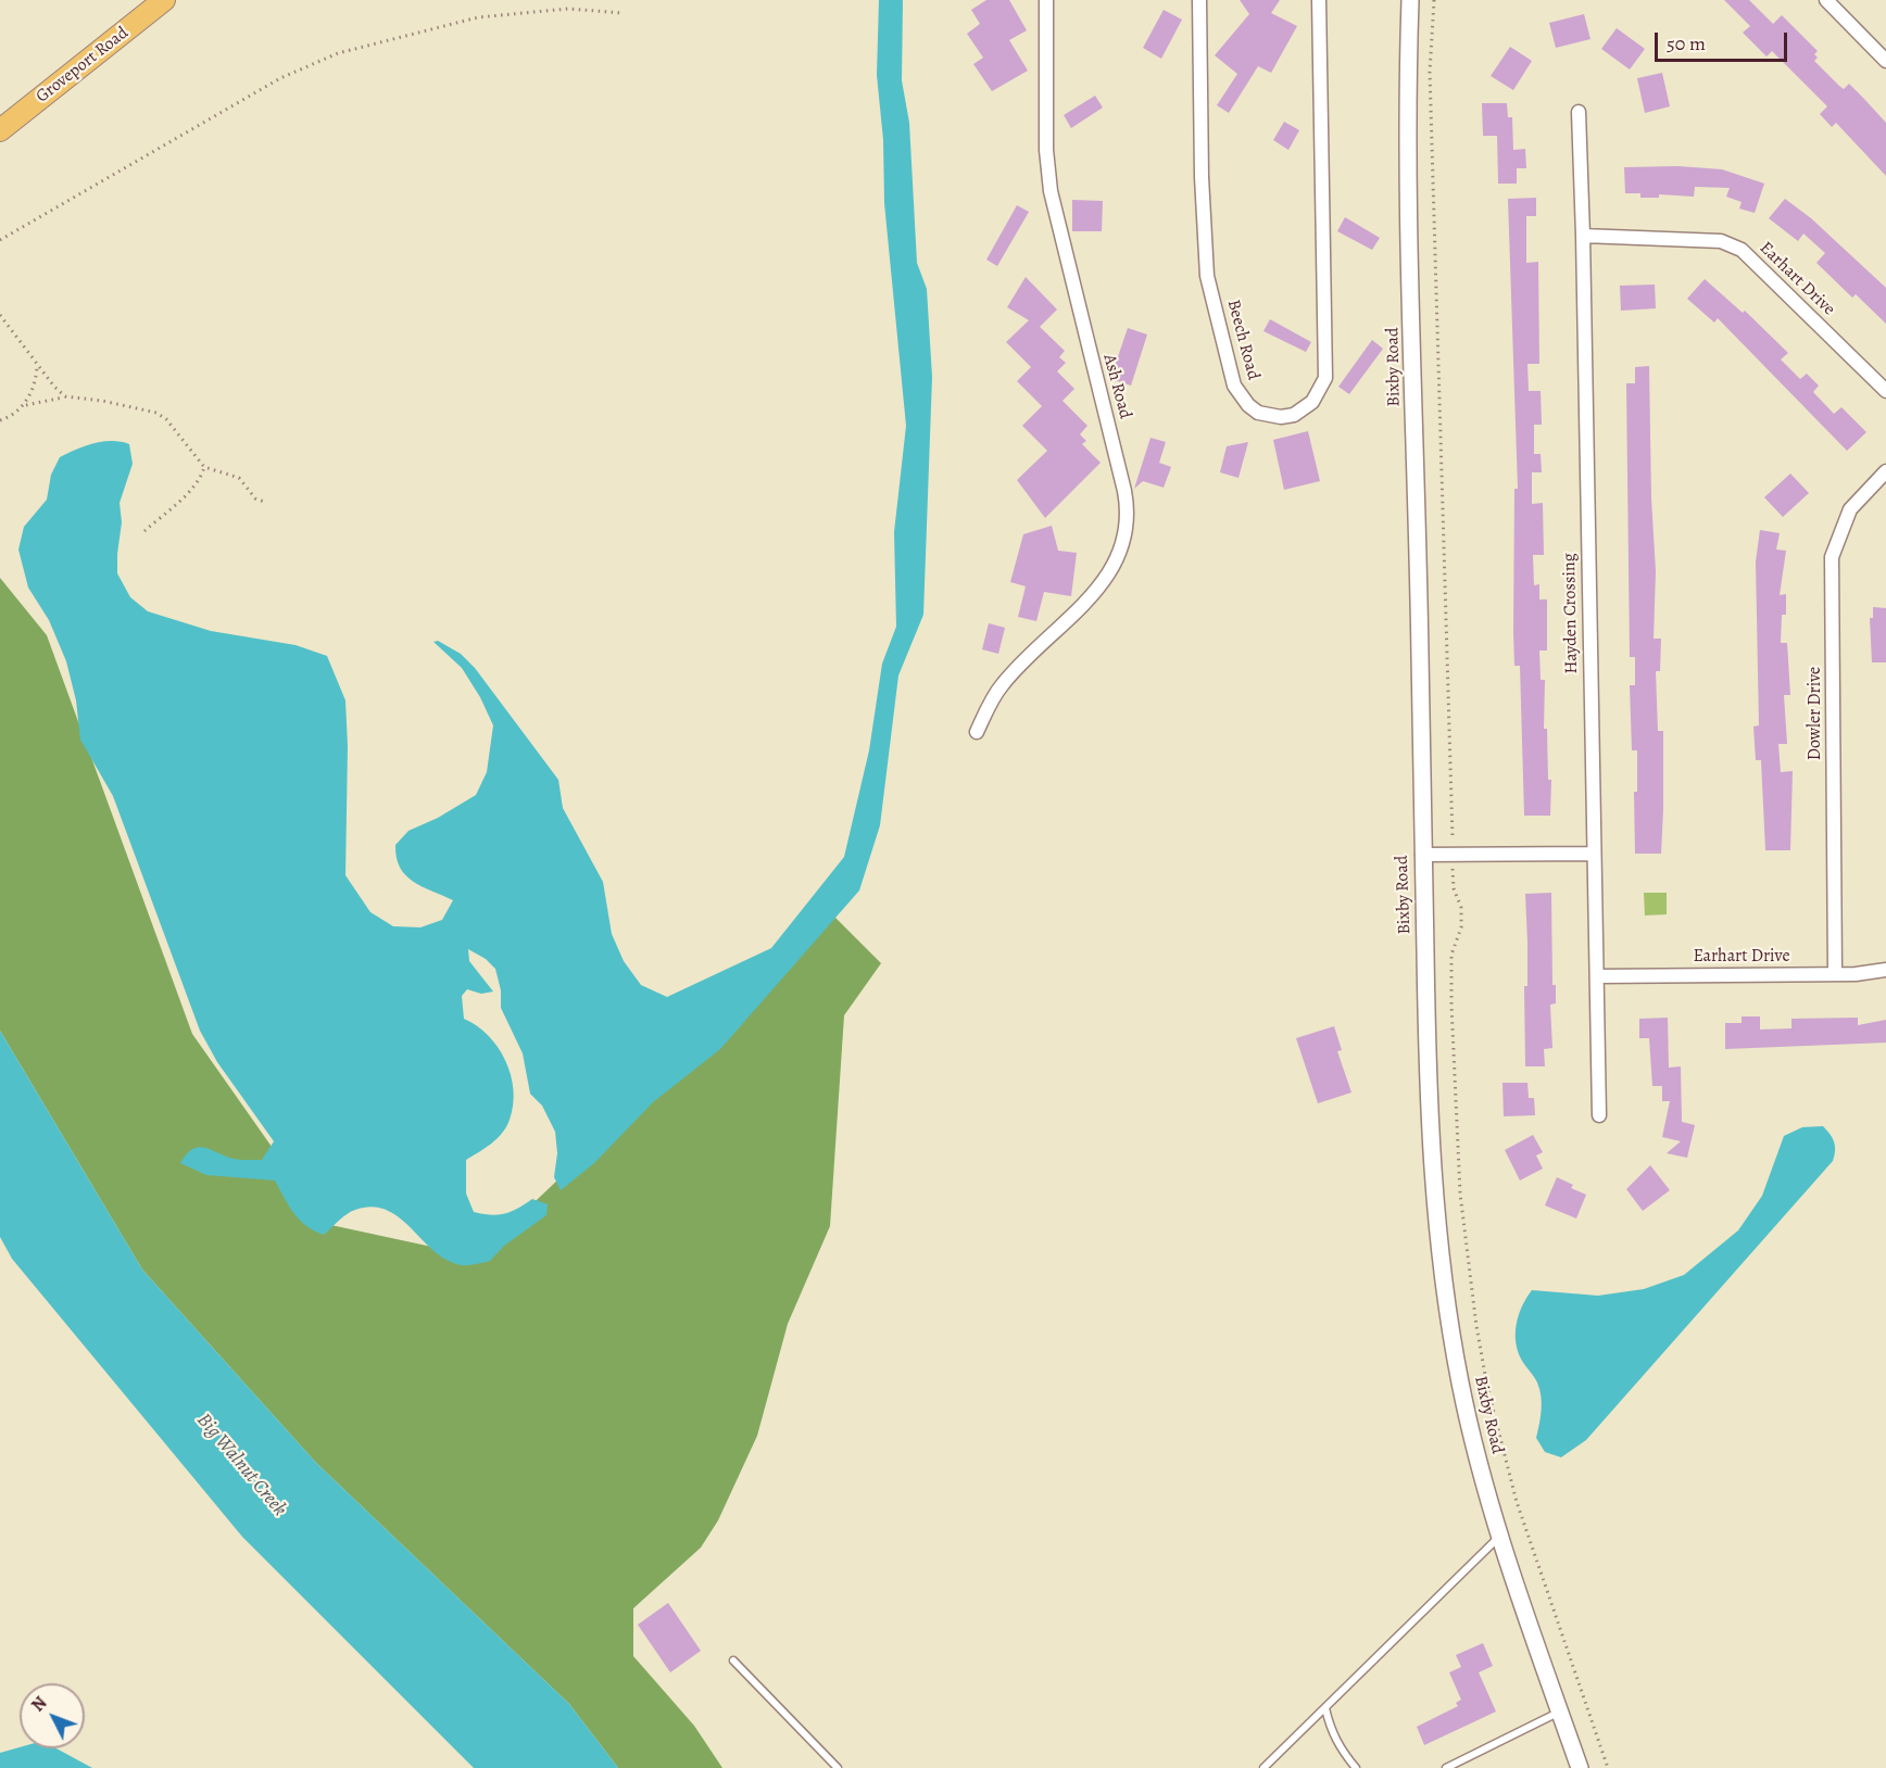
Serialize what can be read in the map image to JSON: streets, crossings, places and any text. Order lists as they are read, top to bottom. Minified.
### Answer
{"streets":{"main road":["Groveport Road"],"street":["Earhart Drive","Beech Road","Bixby Road","Ash Road","Hayden Crossing","Dowler Drive"]},"crossings":[["Earhart Drive","Hayden Crossing"],["Earhart Drive","Dowler Drive"]],"water":["Big Walnut Creek"],"scale_bar":"50 m","north":"top left"}
